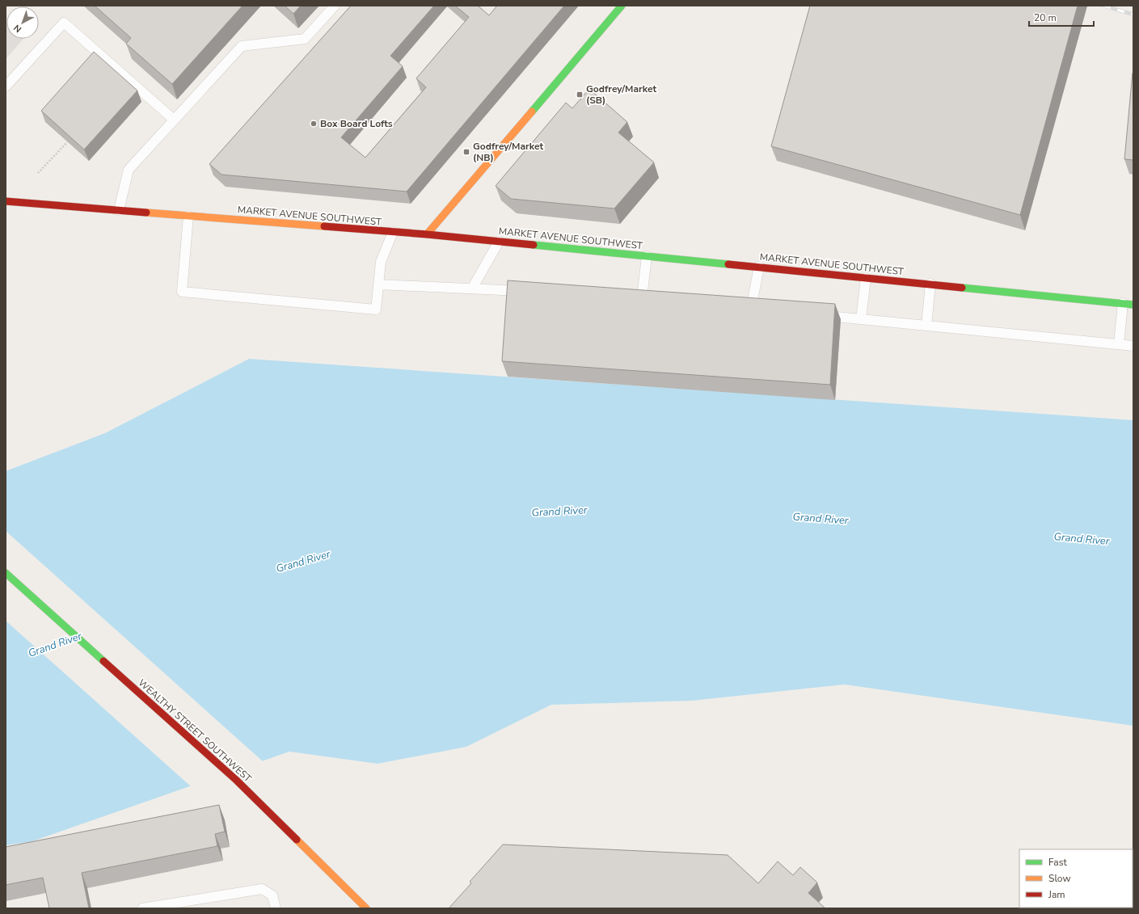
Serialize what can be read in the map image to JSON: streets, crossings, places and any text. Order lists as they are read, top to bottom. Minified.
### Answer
{"streets":{"main road":["MARKET AVENUE SOUTHWEST","WEALTHY STREET SOUTHWEST"]},"water":["Grand River"],"places":{"transit":["Godfrey/Market (SB)","Godfrey/Market (NB)"],"other":["Box Board Lofts"]},"legend":["Fast","Slow","Jam"],"scale_bar":"20 m","north":"bottom left"}
